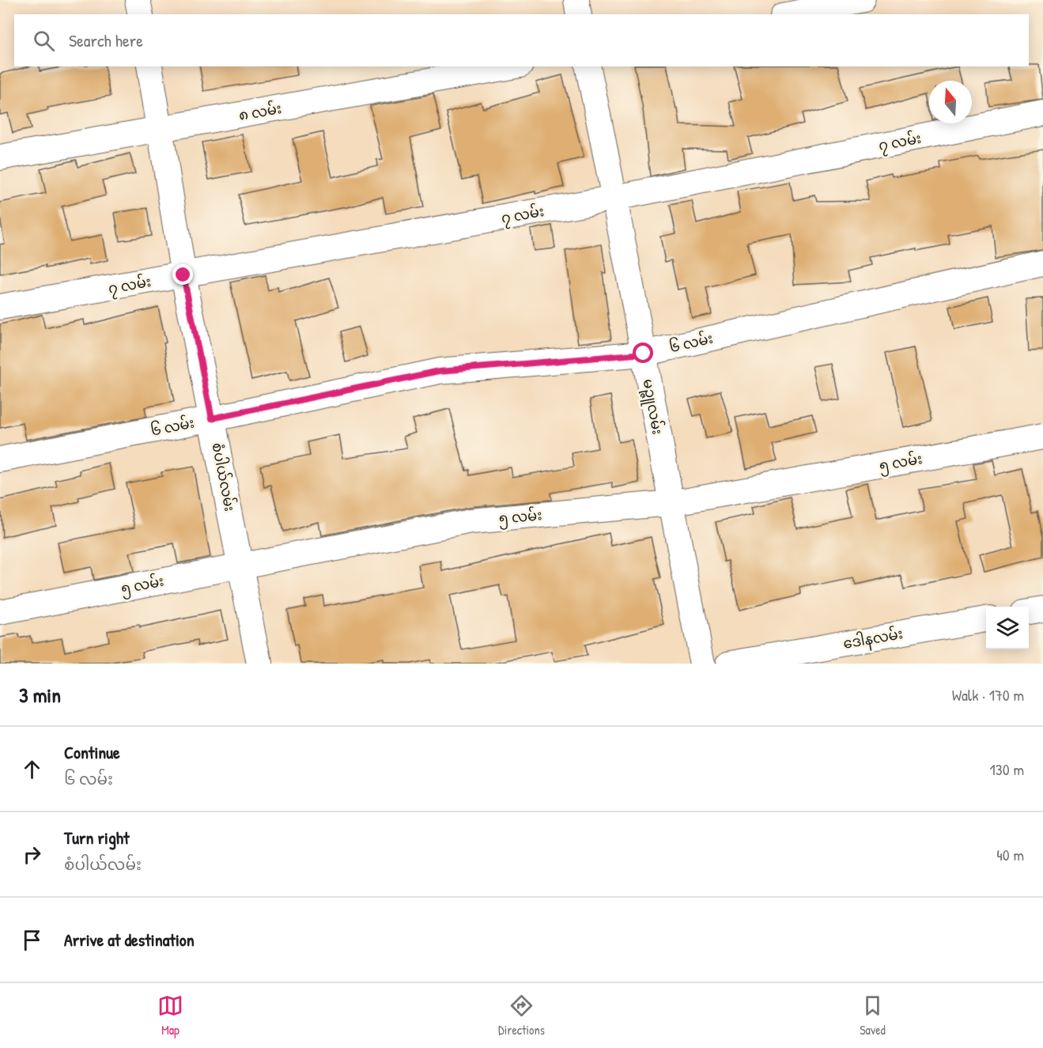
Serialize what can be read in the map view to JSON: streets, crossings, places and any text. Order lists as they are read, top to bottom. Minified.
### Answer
{"streets":{"street":["၈ လမ်း","၇ လမ်း","၆ လမ်း","မဉ္ဇူလမ်း","၅ လမ်း","စံပါယ်လမ်း","ဒေါနလမ်း"]},"crossings":[["၈ လမ်း","စံပါယ်လမ်း"],["၇ လမ်း","မဉ္ဇူလမ်း"],["၇ လမ်း","စံပါယ်လမ်း"],["၆ လမ်း","မဉ္ဇူလမ်း"],["၆ လမ်း","စံပါယ်လမ်း"],["မဉ္ဇူလမ်း","၅ လမ်း"],["၅ လမ်း","စံပါယ်လမ်း"]],"north":"top","page":{"search":"Search here","heading":["3 min","Walk · 170 m"],"list":[["Continue","၆ လမ်း","130 m"],["Turn right","စံပါယ်လမ်း","40 m"],"Arrive at destination"],"nav":["Map","Directions","Saved"]}}
